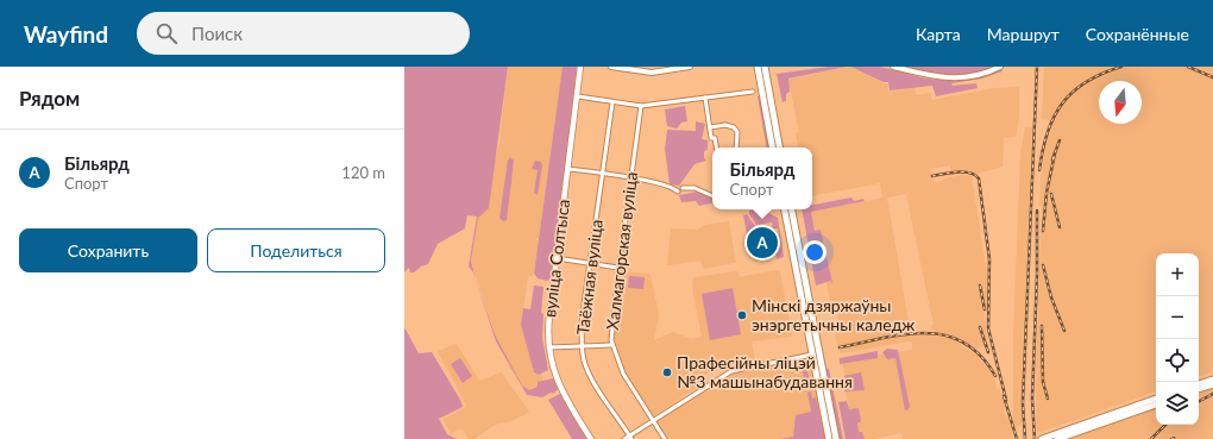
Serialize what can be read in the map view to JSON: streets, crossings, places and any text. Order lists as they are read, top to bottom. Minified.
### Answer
{"streets":{"main road":["вуліца Солтыса"],"street":["Халмагорская вуліца","Таёжная вуліца"]},"places":["Мінскі дзяржаўны энэргетычны каледж","Прафесійны ліцэй №3 машынабудавання"],"north":"bottom","page":{"header":"Wayfind","search":"Поиск","nav":["Карта","Маршрут","Сохранённые"],"heading":"Рядом","list":[{"mark":"A","name":"Більярд","note":"Спорт","value":"120 m"}],"popup":["Більярд","Спорт"],"buttons":["Сохранить","Поделиться"],"pins":"A","map_buttons":["+","−"]}}
